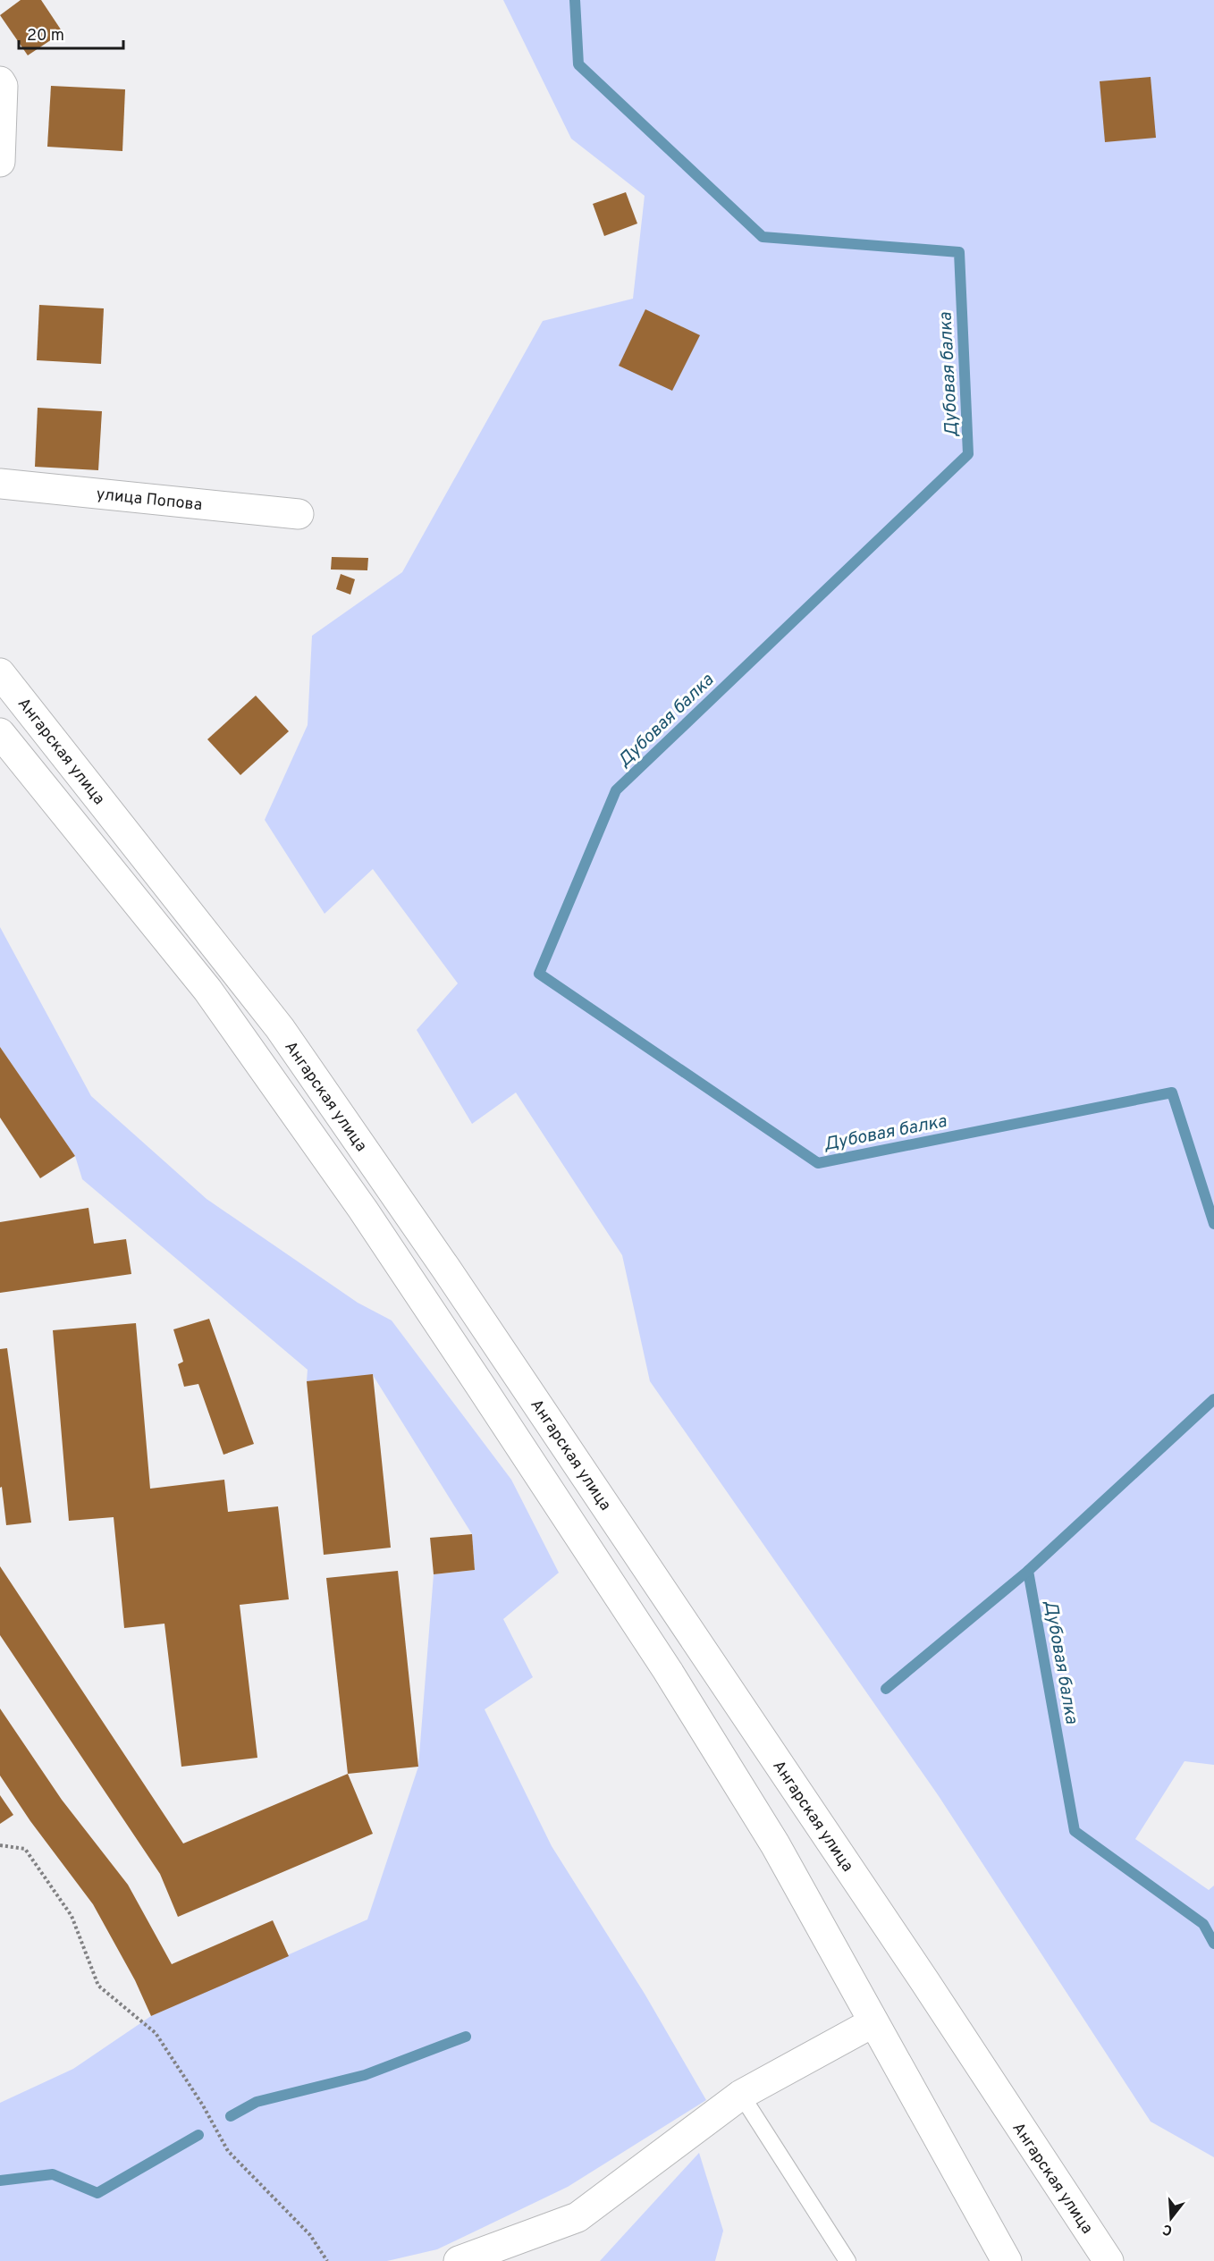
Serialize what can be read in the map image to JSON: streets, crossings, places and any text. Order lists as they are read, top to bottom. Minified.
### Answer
{"streets":{"main road":["улица Попова","Ангарская улица"]},"water":["Дубовая балка"],"scale_bar":"20 m","north":"bottom"}
